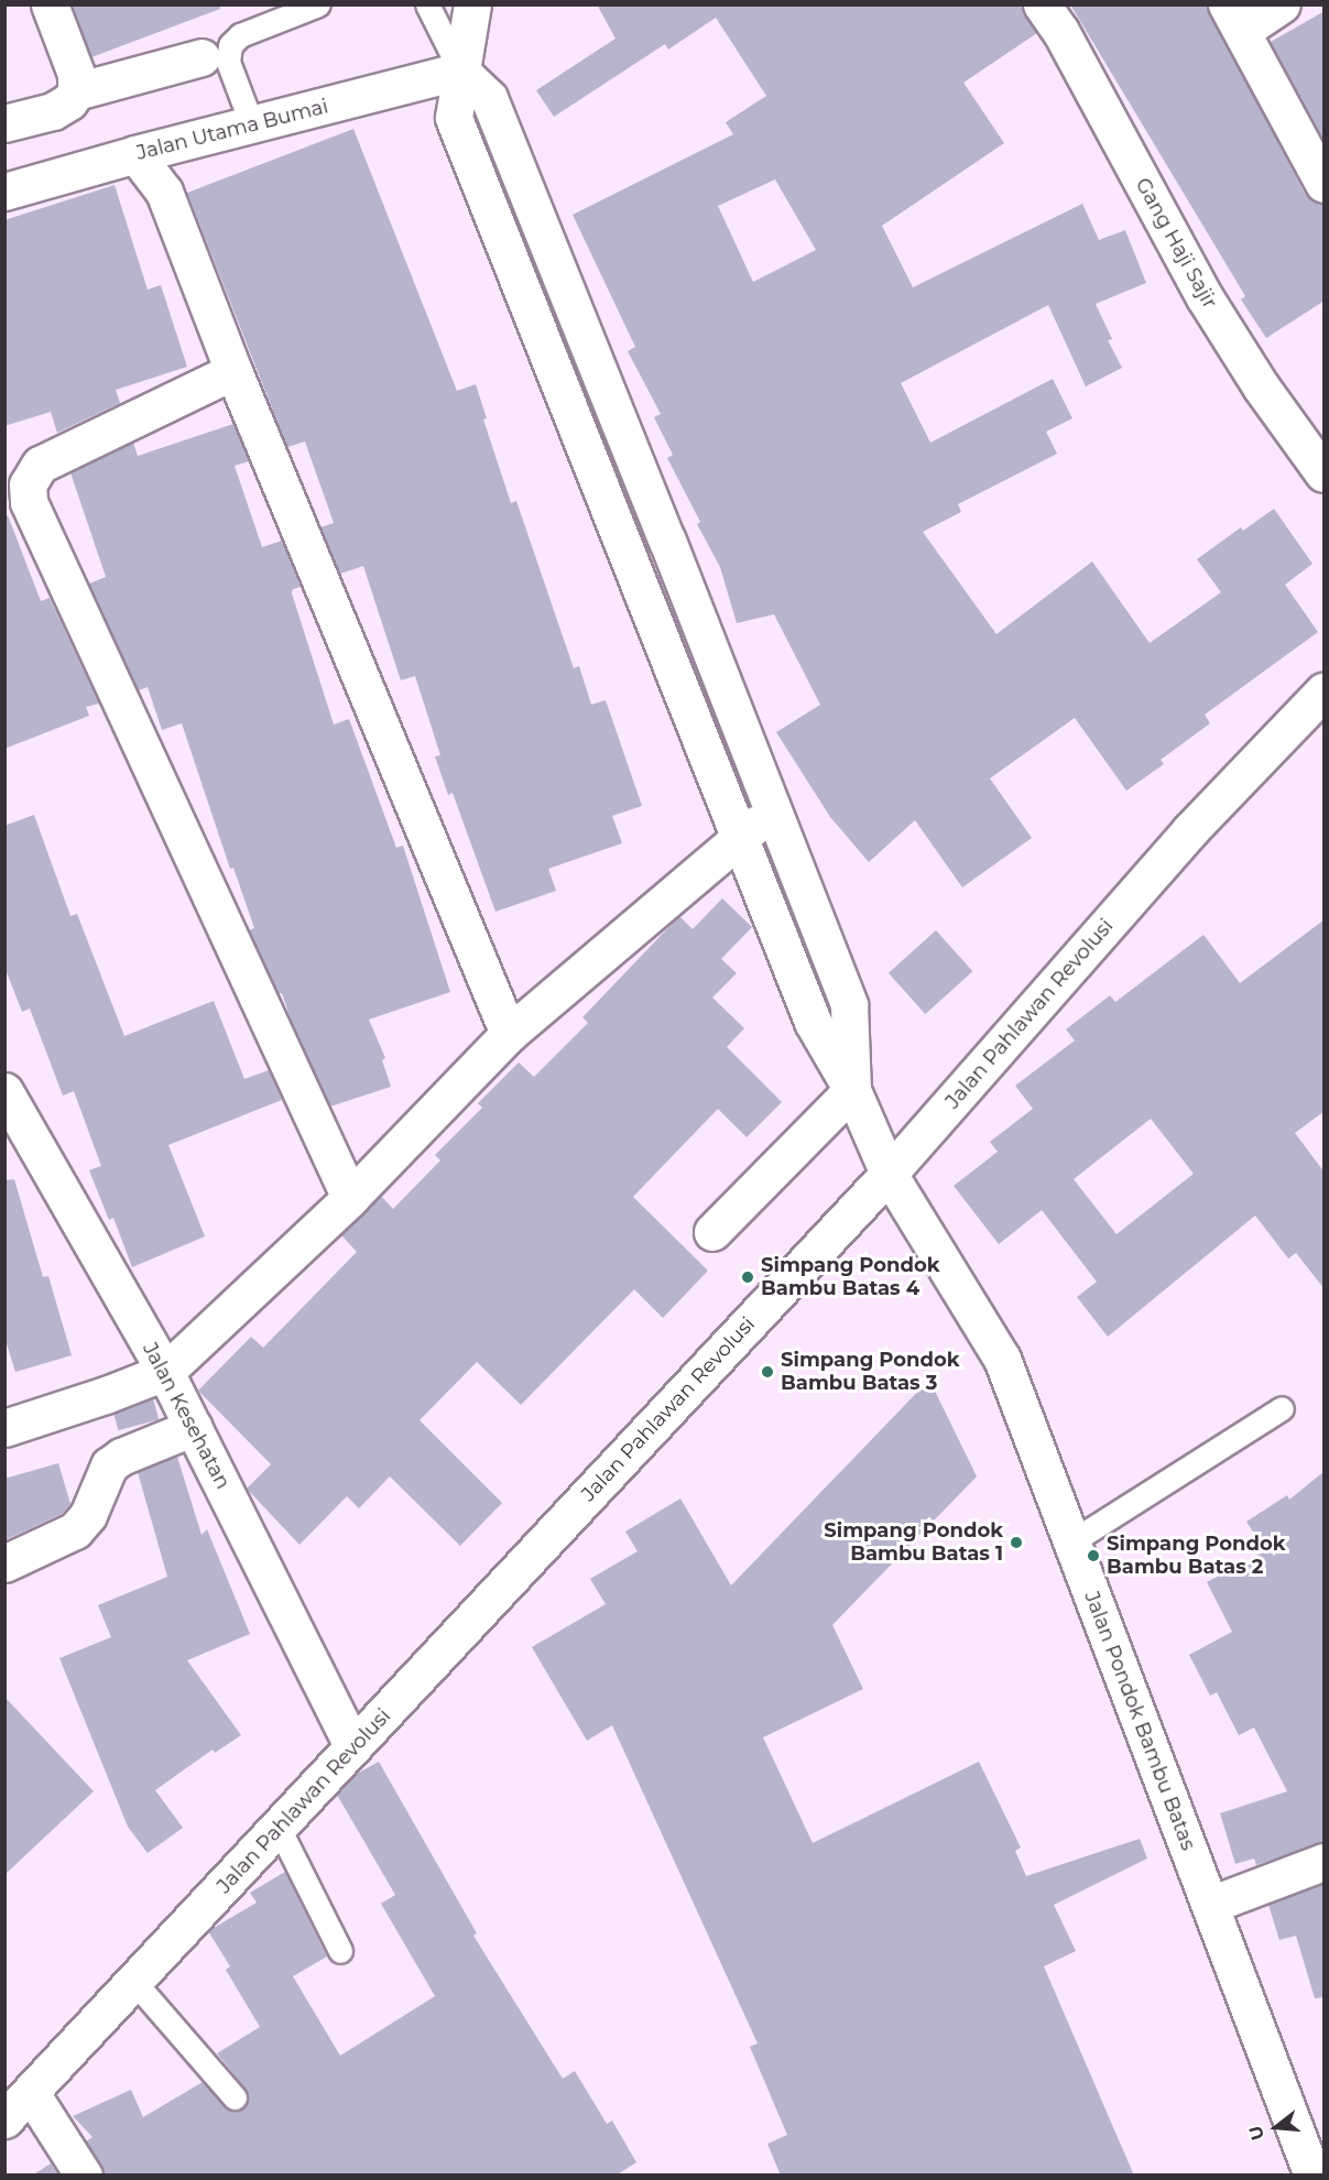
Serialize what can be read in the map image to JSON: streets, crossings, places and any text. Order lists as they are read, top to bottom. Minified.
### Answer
{"streets":{"street":["Jalan Utama Bumai","Gang Haji Sajir","Jalan Pahlawan Revolusi","Jalan Kesehatan","Jalan Pondok Bambu Batas"]},"crossings":[["Jalan Pahlawan Revolusi","Jalan Kesehatan"],["Jalan Pahlawan Revolusi","Jalan Pondok Bambu Batas"]],"places":["Simpang Pondok Bambu Batas 4","Simpang Pondok Bambu Batas 3","Simpang Pondok Bambu Batas 1","Simpang Pondok Bambu Batas 2"],"north":"left"}
